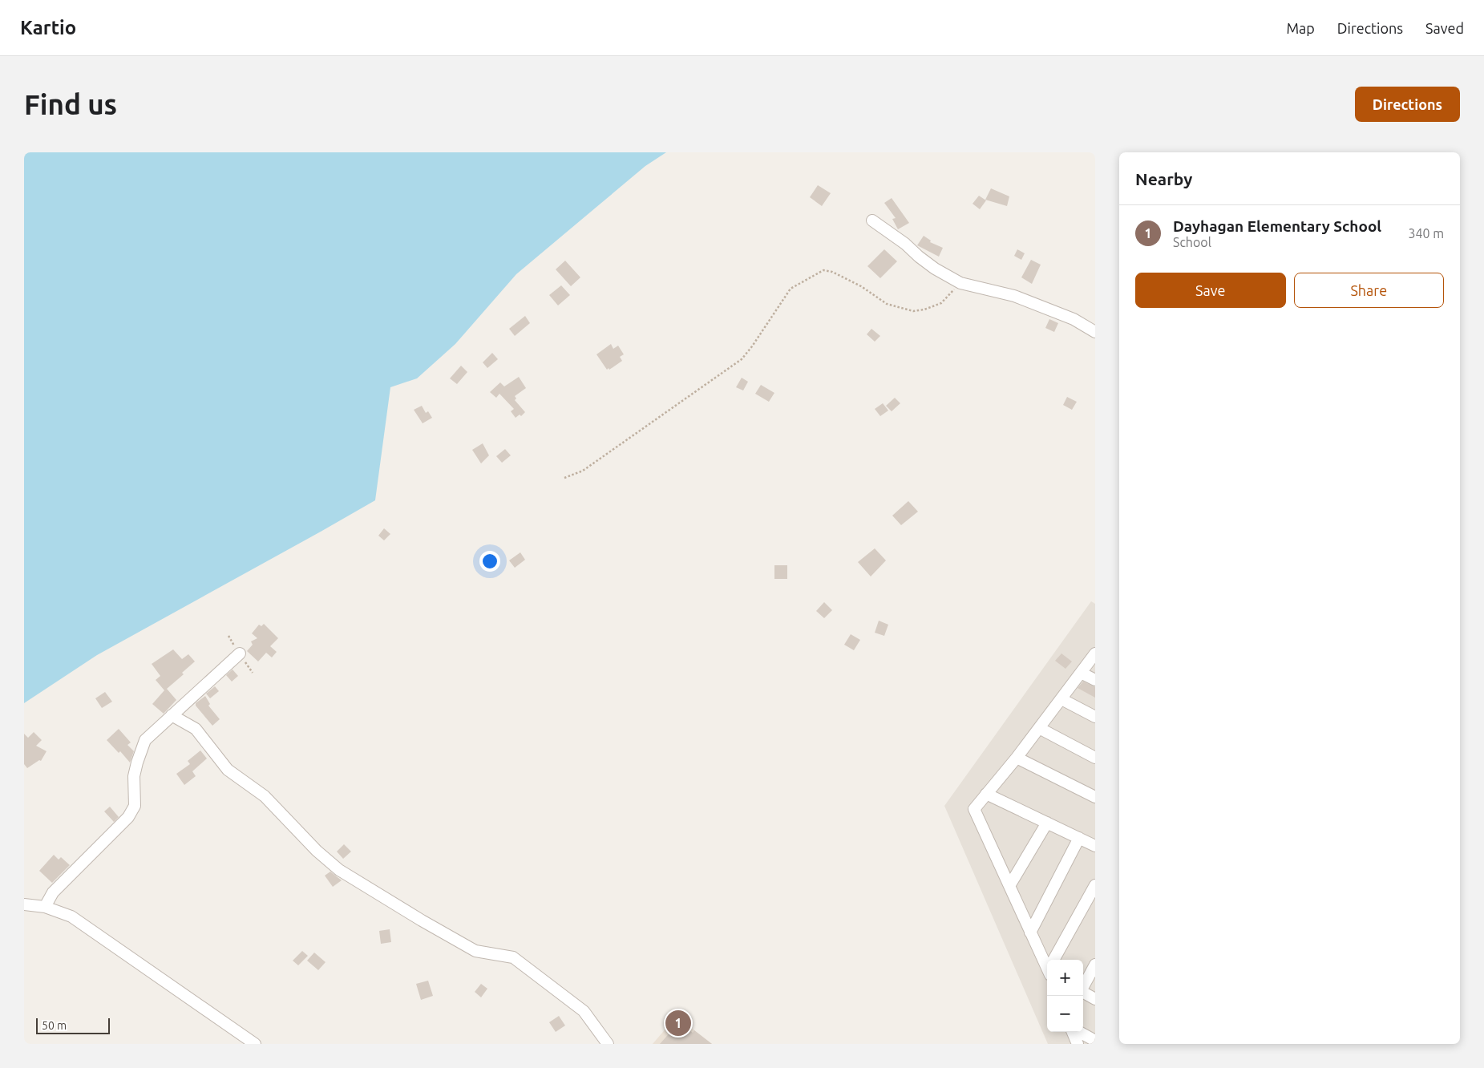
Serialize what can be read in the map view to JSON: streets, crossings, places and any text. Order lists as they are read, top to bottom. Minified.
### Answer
{"scale_bar":"50 m","page":{"header":"Kartio","nav":["Map","Directions","Saved"],"buttons":["Directions",["Save","Share"]],"title":"Find us","heading":"Nearby","list":[{"mark":"1","name":"Dayhagan Elementary School","note":"School","value":"340 m"}],"map_buttons":["+","−"],"pins":"1","scale":"50 m"}}
